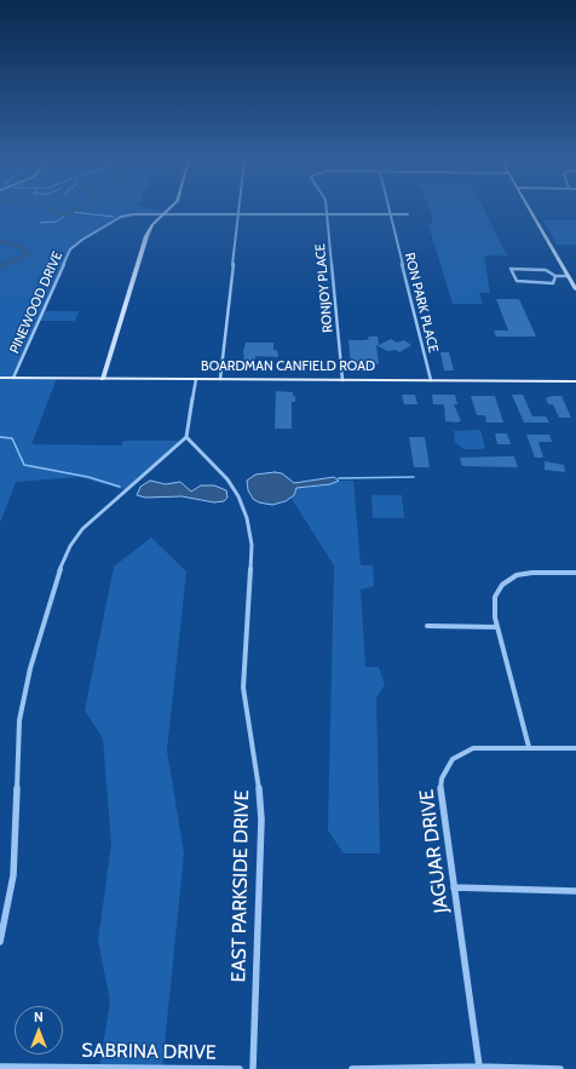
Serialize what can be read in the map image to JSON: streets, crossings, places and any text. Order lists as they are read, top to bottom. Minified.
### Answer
{"streets":{"main road":["BOARDMAN CANFIELD ROAD"],"street":["RONJOY PLACE","PINEWOOD DRIVE","RON PARK PLACE","JAGUAR DRIVE","EAST PARKSIDE DRIVE","SABRINA DRIVE"]},"crossings":[["RONJOY PLACE","PINEWOOD DRIVE"],["RONJOY PLACE","BOARDMAN CANFIELD ROAD"],["PINEWOOD DRIVE","RON PARK PLACE"],["PINEWOOD DRIVE","BOARDMAN CANFIELD ROAD"],["RON PARK PLACE","BOARDMAN CANFIELD ROAD"]],"north":"top"}
